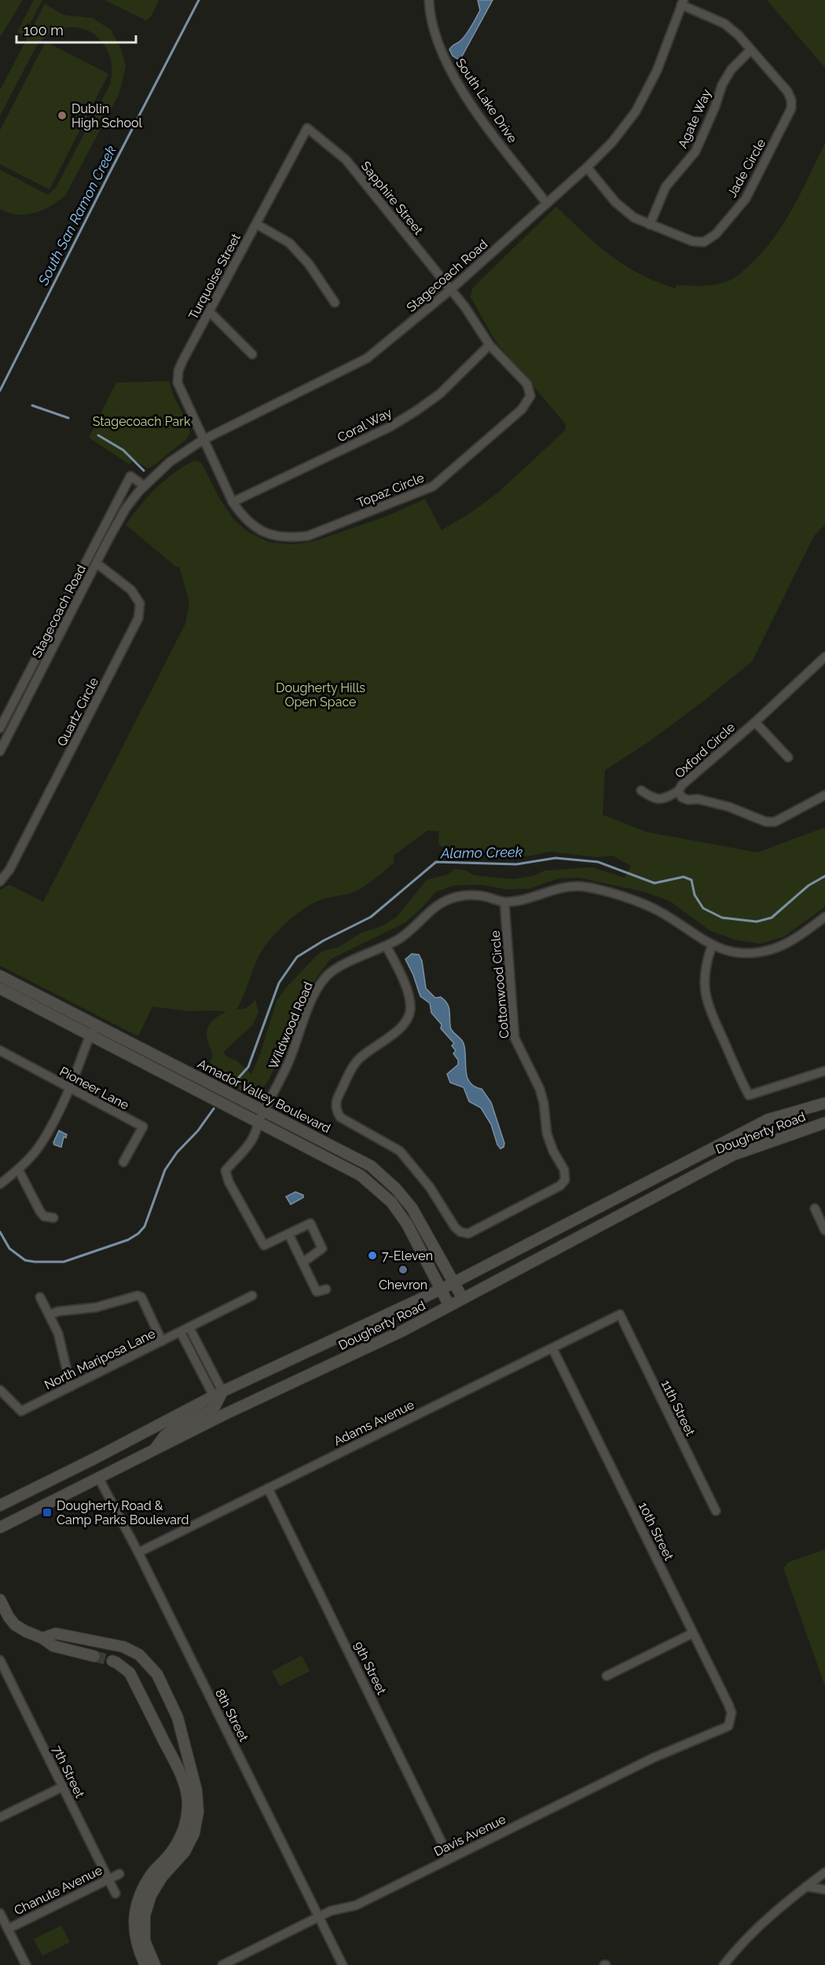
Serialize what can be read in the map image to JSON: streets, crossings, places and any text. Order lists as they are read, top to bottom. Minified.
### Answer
{"streets":{"street":["South Lake Drive","Agate Way","Jade Circle","Sapphire Street","Stagecoach Road","Turquoise Street","Coral Way","Topaz Circle","Quartz Circle","Oxford Circle","Cottonwood Circle","Wildwood Road","Pioneer Lane","Amador Valley Boulevard","Dougherty Road","North Mariposa Lane","11th Street","Adams Avenue","10th Street","9th Street","8th Street","7th Street","Davis Avenue","Chanute Avenue"]},"crossings":[["South Lake Drive","Stagecoach Road"],["Agate Way","Jade Circle"],["Jade Circle","Stagecoach Road"],["Sapphire Street","Stagecoach Road"],["Sapphire Street","Turquoise Street"],["Sapphire Street","Topaz Circle"],["Stagecoach Road","Turquoise Street"],["Stagecoach Road","Topaz Circle"],["Stagecoach Road","Quartz Circle"],["Turquoise Street","Topaz Circle"],["Coral Way","Topaz Circle"],["Cottonwood Circle","Wildwood Road"],["Wildwood Road","Amador Valley Boulevard"],["Amador Valley Boulevard","Dougherty Road"],["Dougherty Road","8th Street"],["11th Street","Adams Avenue"],["Adams Avenue","10th Street"],["Adams Avenue","9th Street"],["Adams Avenue","8th Street"],["10th Street","Davis Avenue"],["9th Street","Davis Avenue"],["8th Street","Davis Avenue"],["7th Street","Chanute Avenue"]],"water":["South San Ramon Creek","Alamo Creek"],"parks":["Stagecoach Park","Dougherty Hills Open Space"],"places":{"other":["Dublin High School","7-Eleven","Chevron"],"transit":["Dougherty Road & Camp Parks Boulevard"]},"scale_bar":"100 m"}
